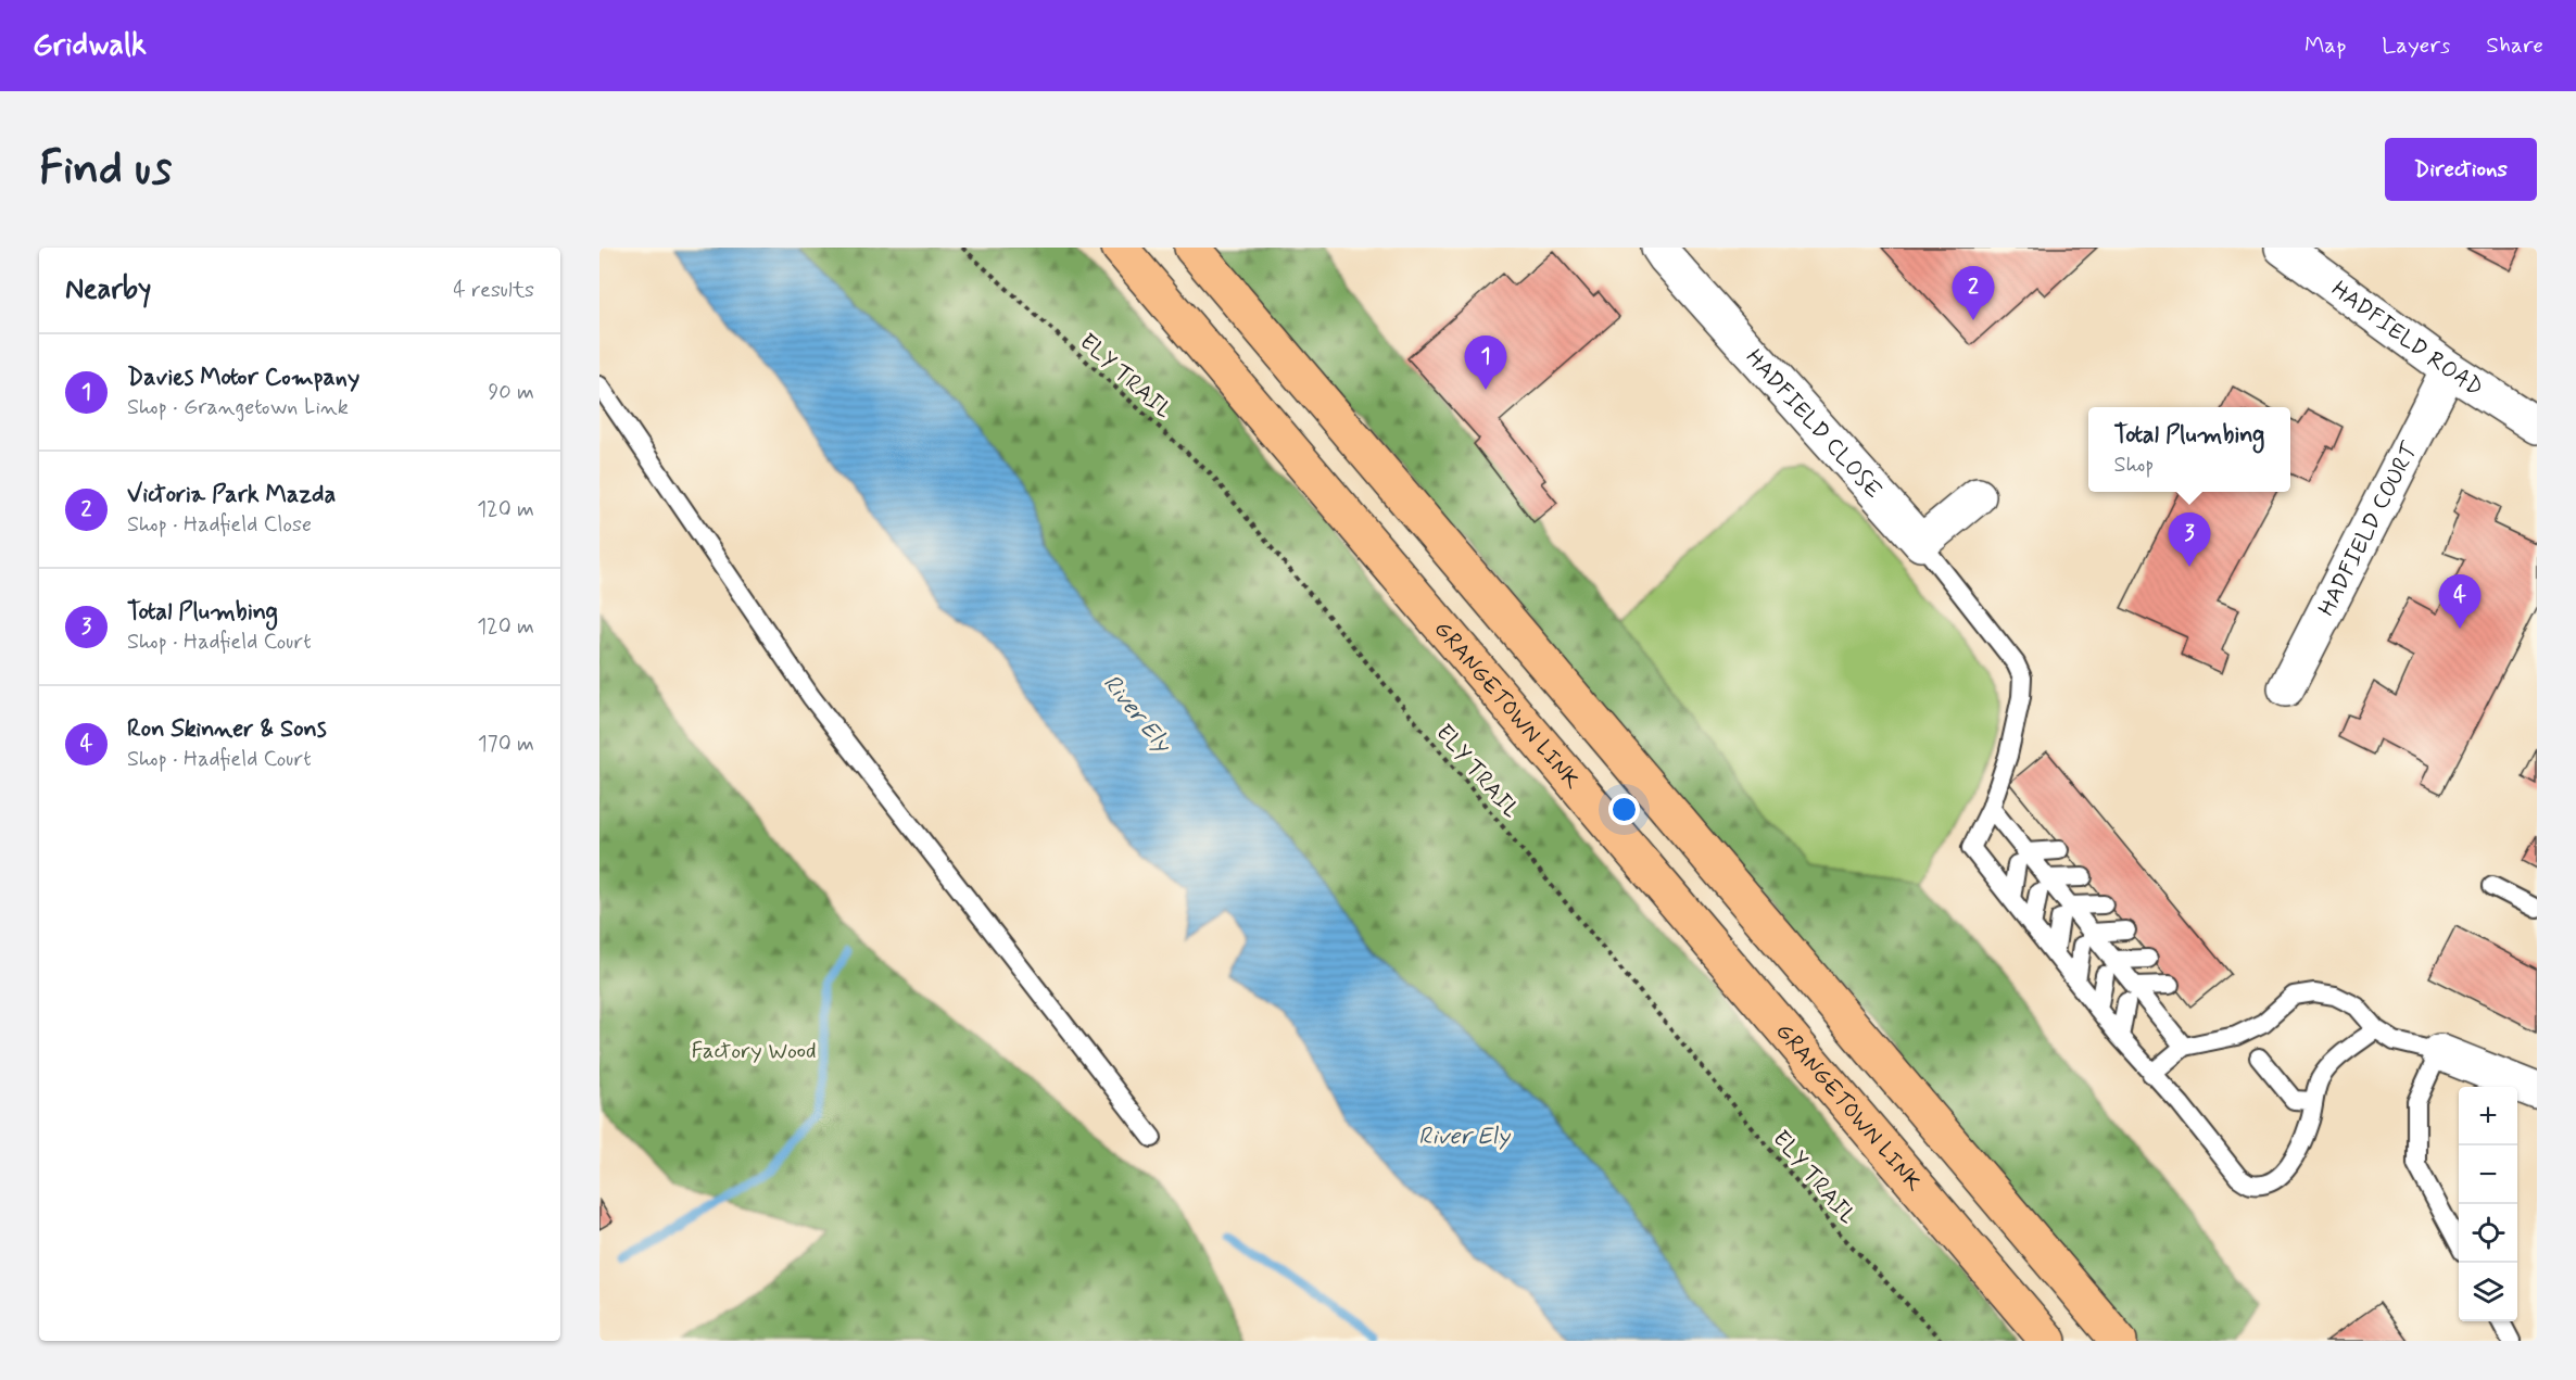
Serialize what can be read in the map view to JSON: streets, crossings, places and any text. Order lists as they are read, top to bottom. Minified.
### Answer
{"streets":{"main road":["GRANGETOWN LINK"],"street":["HADFIELD ROAD","HADFIELD CLOSE","HADFIELD COURT"],"path":["ELY TRAIL"]},"crossings":[["HADFIELD ROAD","HADFIELD COURT"]],"water":["River Ely"],"parks":["Factory Wood"],"page":{"header":"Gridwalk","nav":["Map","Layers","Share"],"buttons":"Directions","title":"Find us","heading":["Nearby","4 results"],"pins":["2","1","3","4"],"list":[{"mark":"1","name":"Davies Motor Company","note":"Shop · Grangetown Link","value":"90 m"},{"mark":"2","name":"Victoria Park Mazda","note":"Shop · Hadfield Close","value":"120 m"},{"mark":"3","name":"Total Plumbing","note":"Shop · Hadfield Court","value":"120 m"},{"mark":"4","name":"Ron Skinner & Sons","note":"Shop · Hadfield Court","value":"170 m"}],"popup":["Total Plumbing","Shop"],"map_buttons":["+","−"]}}
